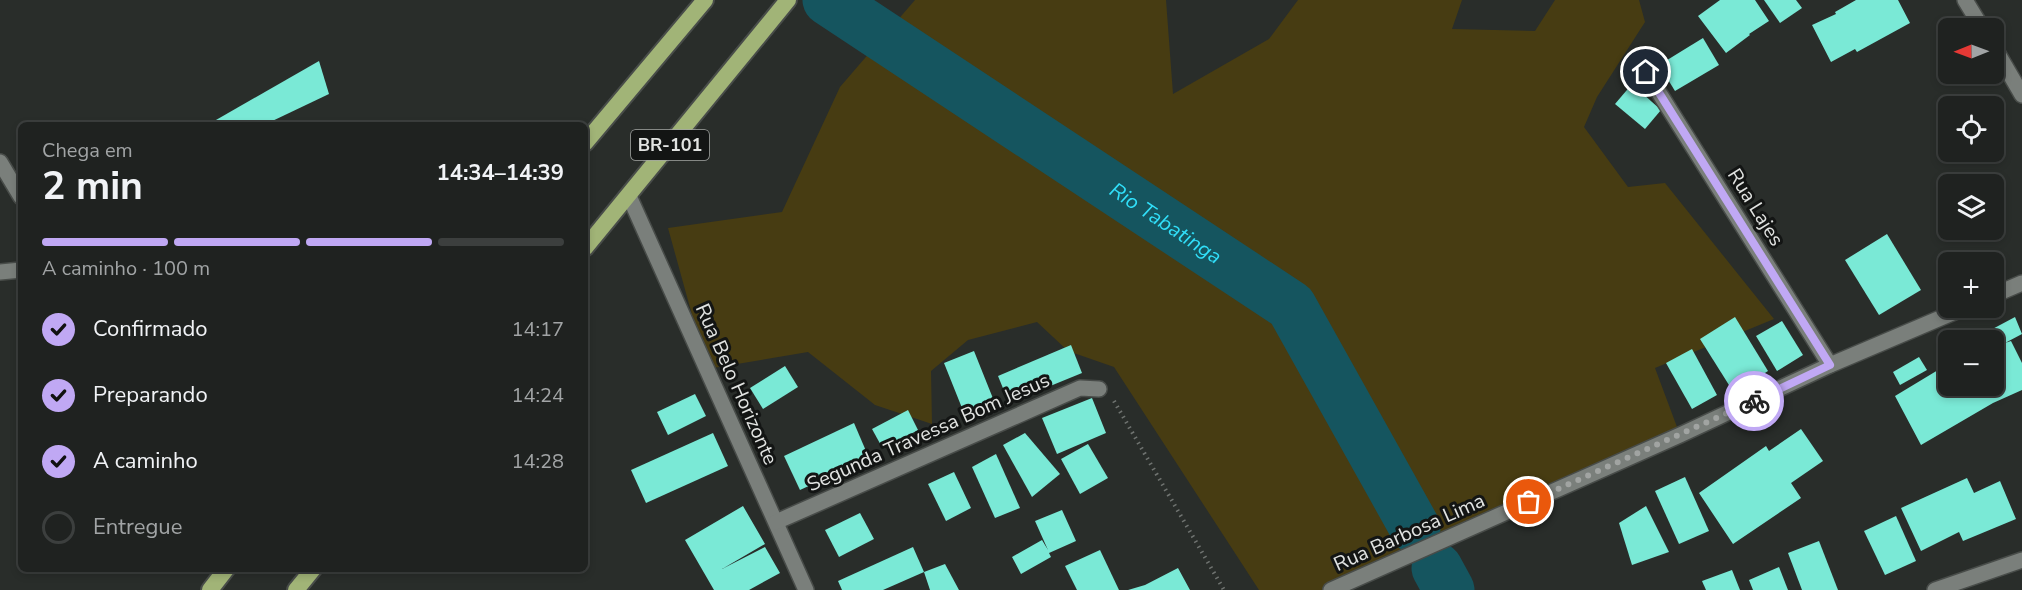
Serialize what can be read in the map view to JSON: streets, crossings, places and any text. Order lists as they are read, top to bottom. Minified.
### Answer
{"streets":{"highway":["BR-101"],"street":["Rua Lajes","Rua Belo Horizonte","Segunda Travessa Bom Jesus","Rua Barbosa Lima"]},"crossings":[["BR-101","Rua Belo Horizonte"],["Rua Lajes","Rua Barbosa Lima"],["Rua Belo Horizonte","Segunda Travessa Bom Jesus"]],"water":["Rio Tabatinga"],"north":"left","page":{"map_buttons":["+","−"],"heading":["2 min","Chega em","14:34–14:39"],"bar":"A caminho · 100 m","list":[["Confirmado","14:17"],["Preparando","14:24"],["A caminho","14:28"],"Entregue"]}}
